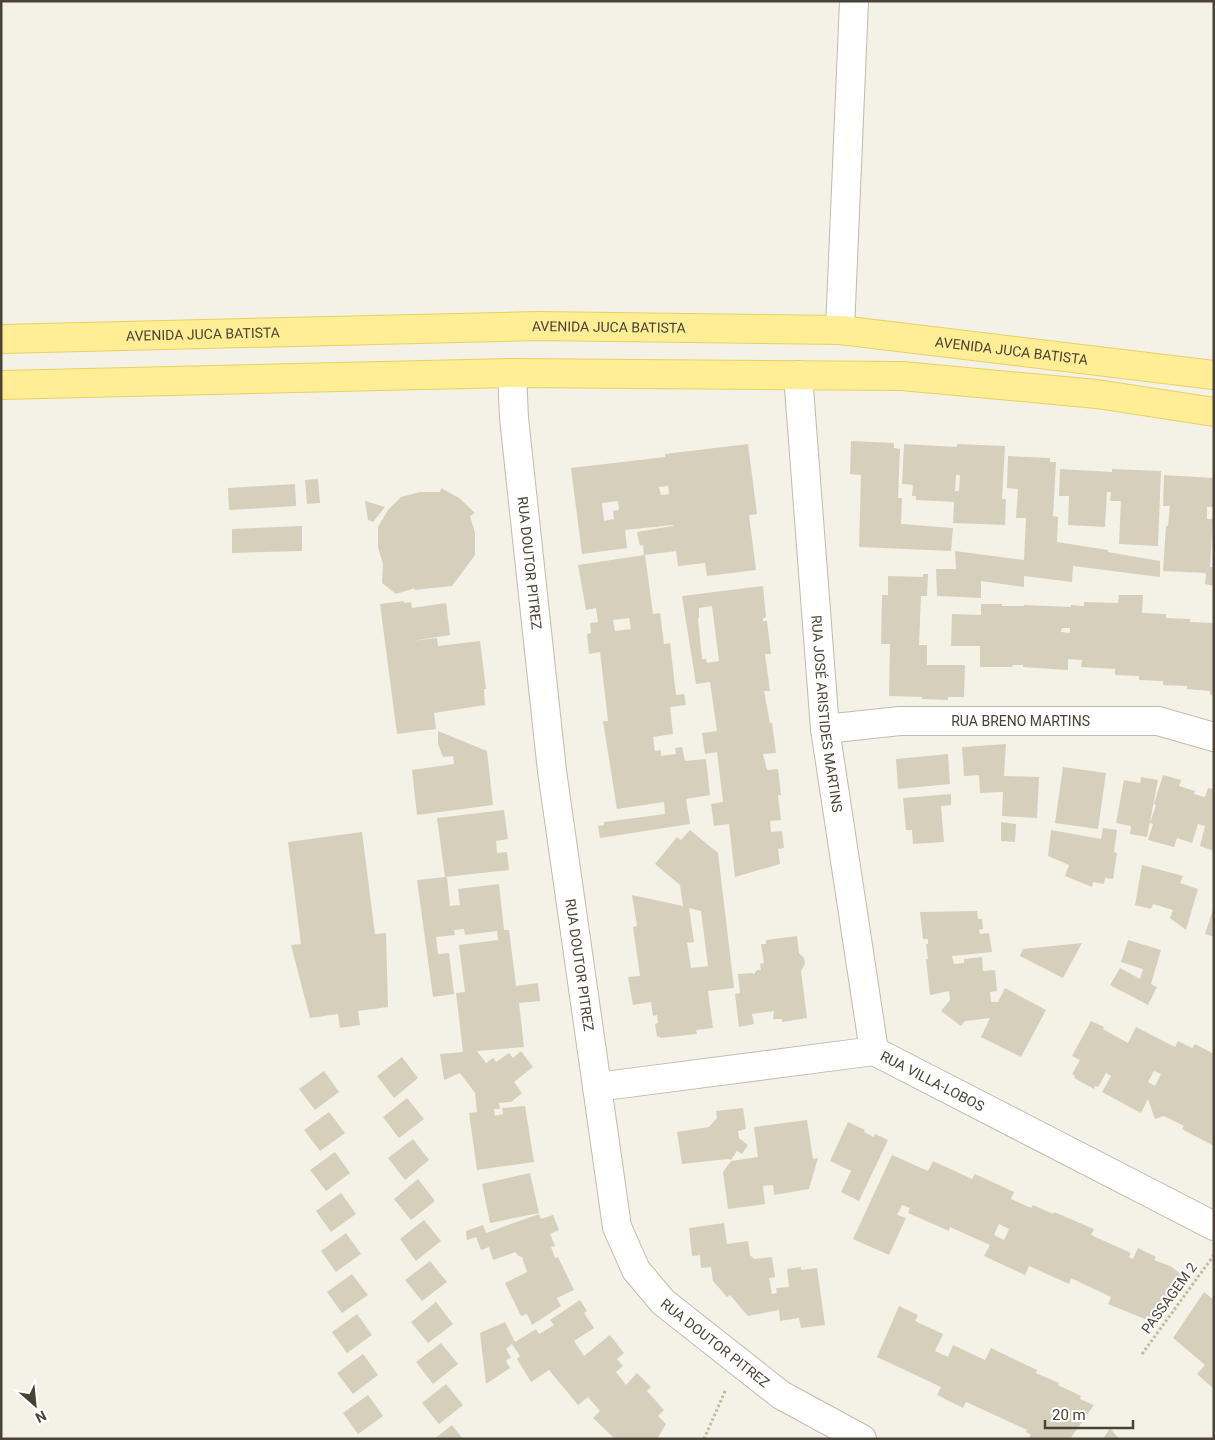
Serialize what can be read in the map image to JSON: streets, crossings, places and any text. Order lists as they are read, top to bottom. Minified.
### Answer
{"streets":{"main road":["AVENIDA JUCA BATISTA"],"street":["RUA DOUTOR PITREZ","RUA JOSÉ ARISTIDES MARTINS","RUA BRENO MARTINS","RUA VILLA-LOBOS"],"path":["PASSAGEM 2"]},"crossings":[["RUA DOUTOR PITREZ","RUA VILLA-LOBOS"],["RUA JOSÉ ARISTIDES MARTINS","RUA BRENO MARTINS"],["RUA JOSÉ ARISTIDES MARTINS","RUA VILLA-LOBOS"]],"scale_bar":"20 m","north":"bottom right"}
